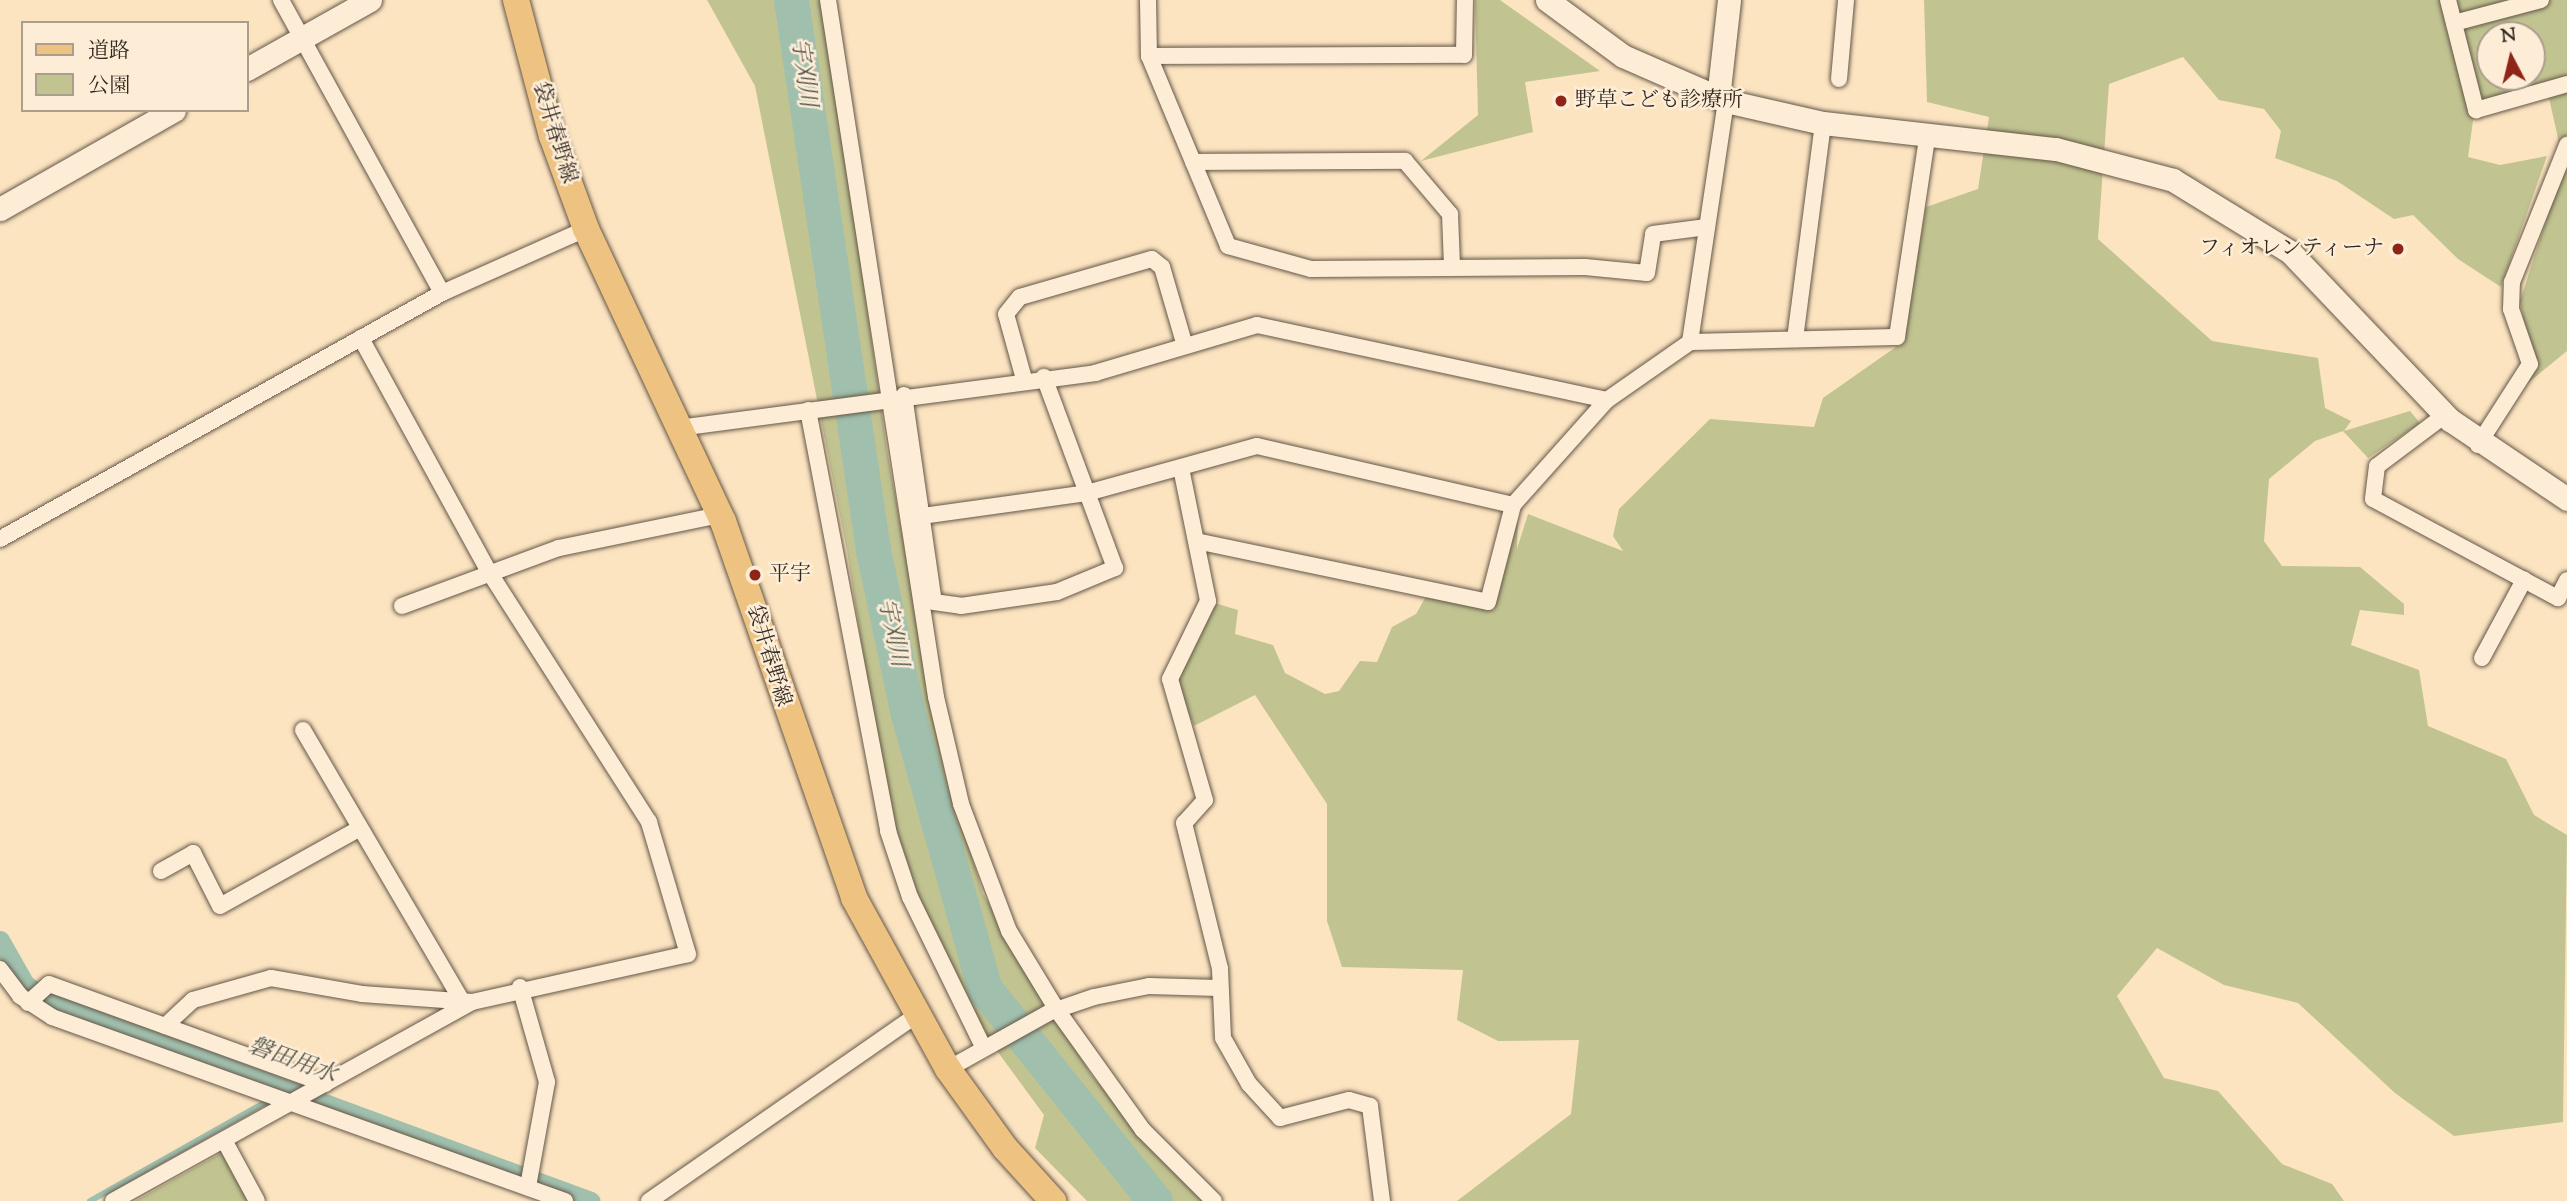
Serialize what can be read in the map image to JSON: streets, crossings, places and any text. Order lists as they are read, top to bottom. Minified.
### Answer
{"streets":{"main road":["袋井春野線"]},"water":["宇刈川","磐田用水"],"places":["野草こども診療所","フィオレンティーナ","平宇"],"legend":["道路","公園"],"north":"top"}
